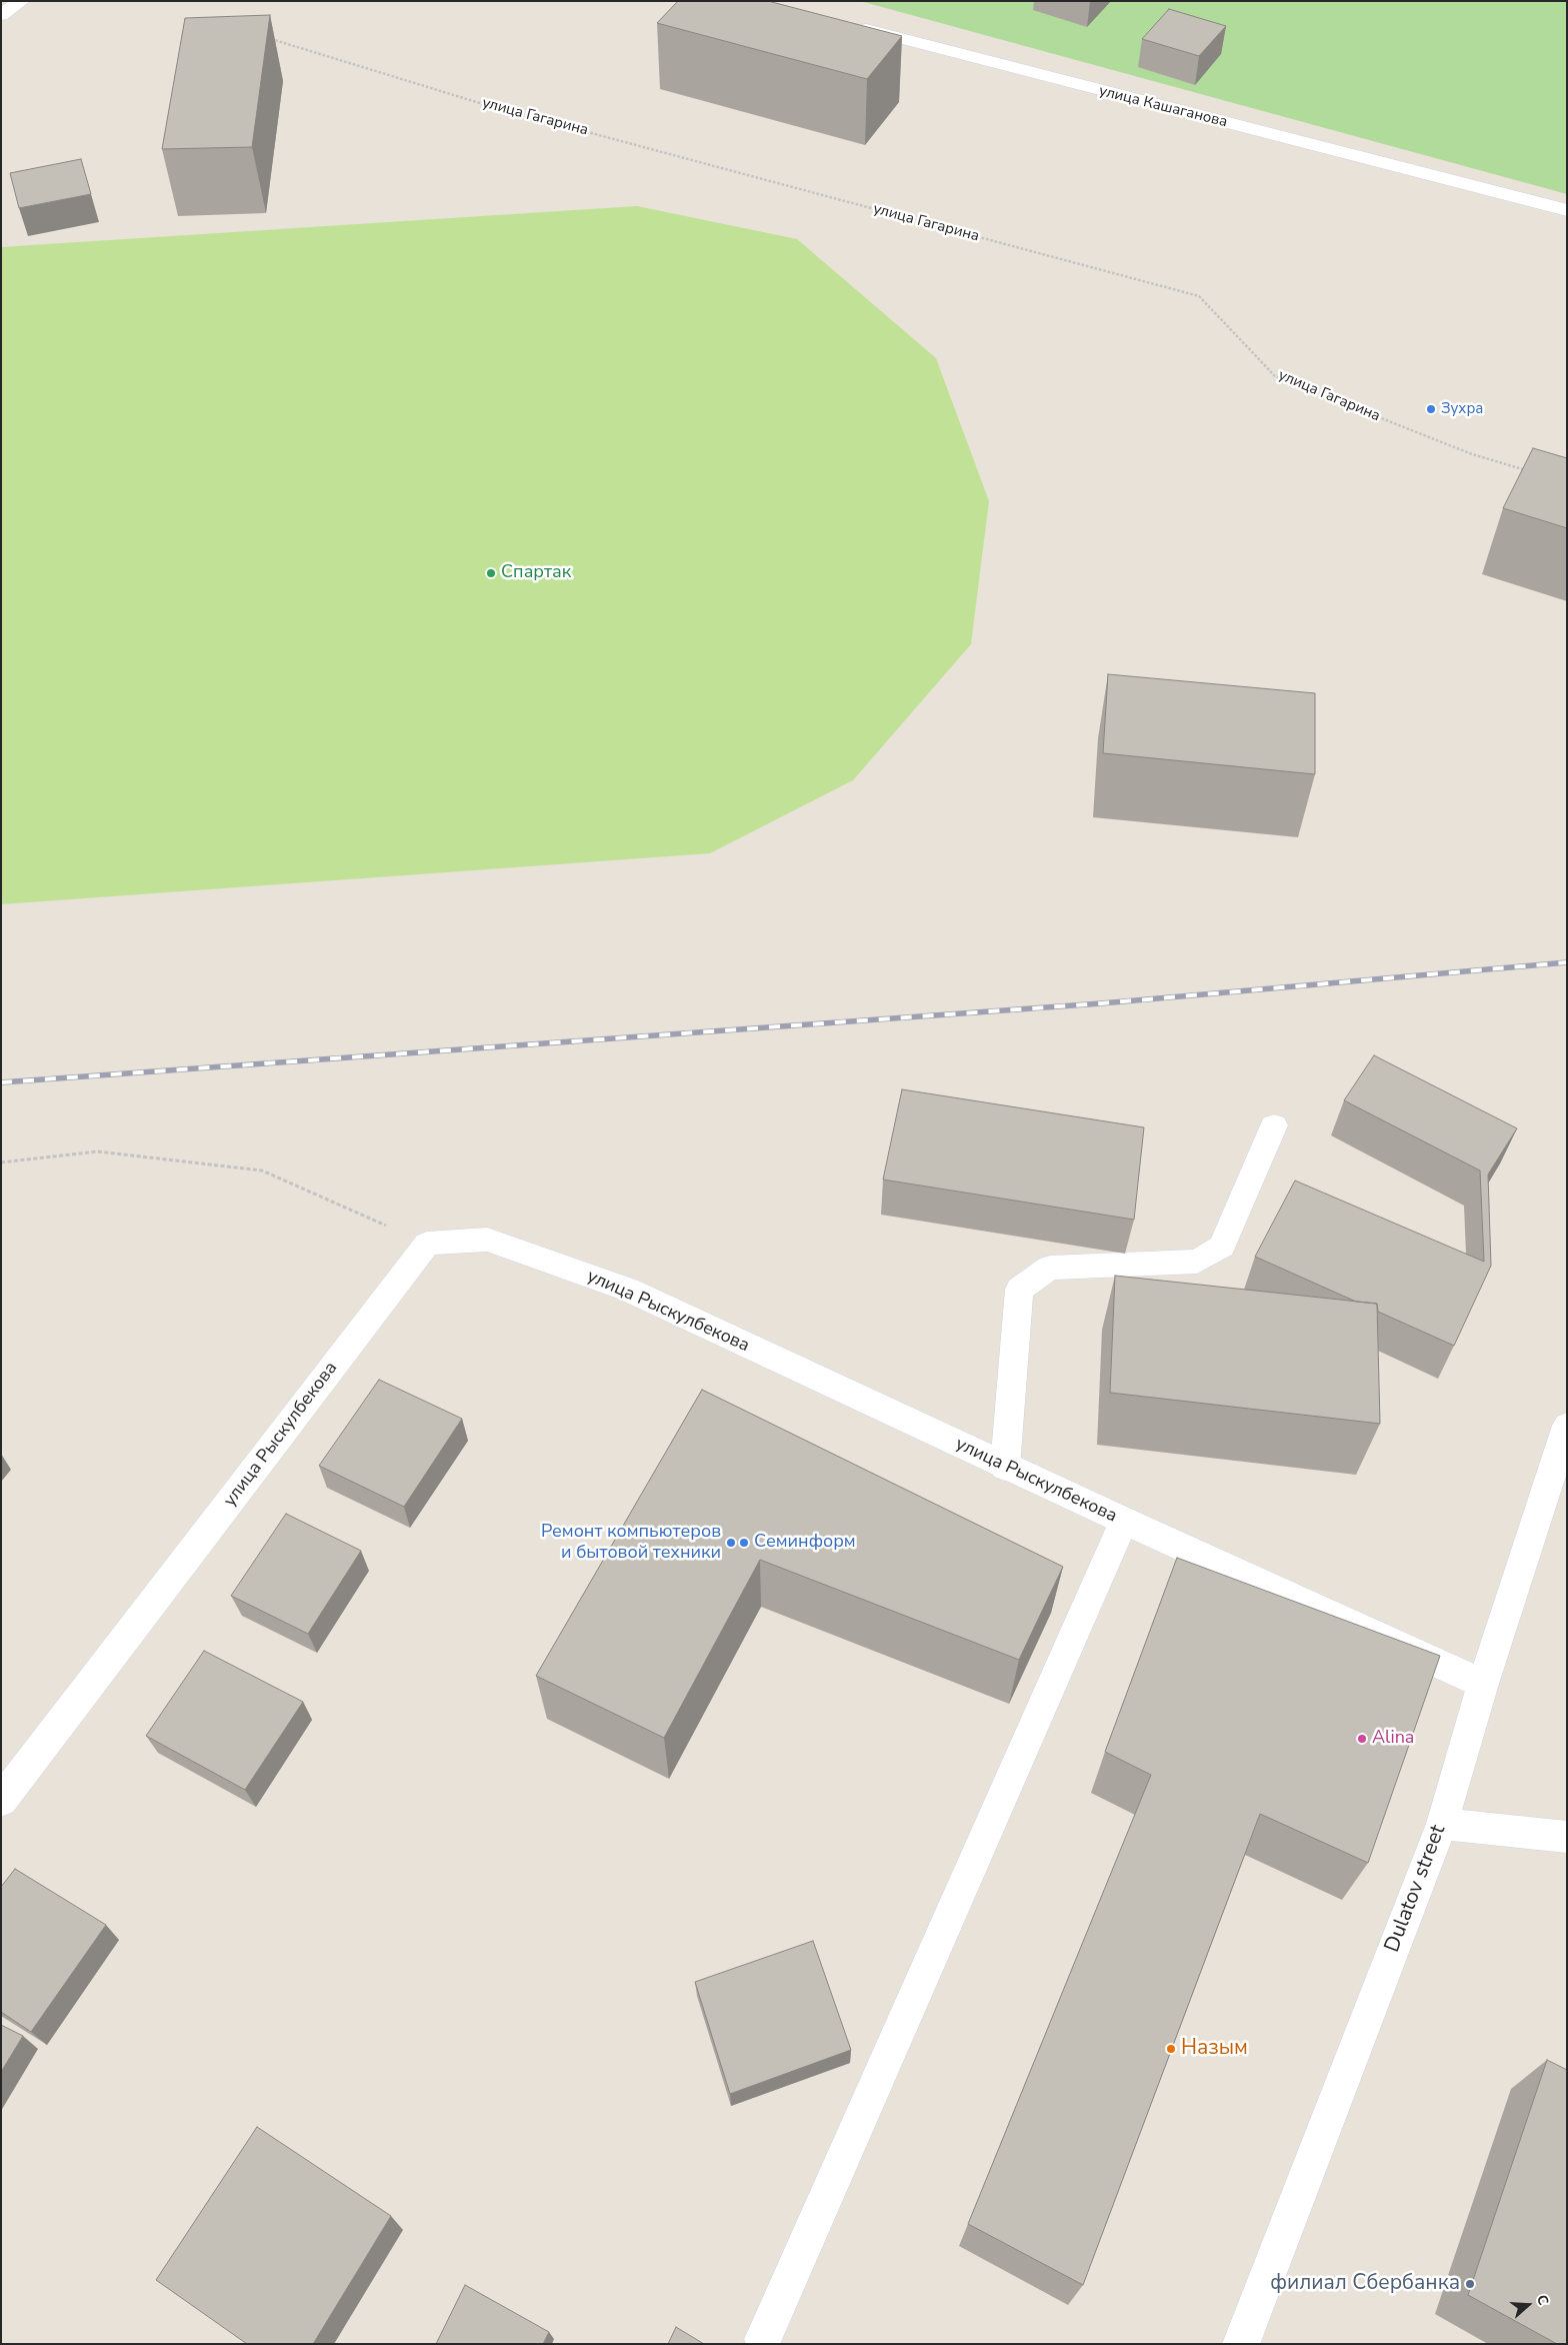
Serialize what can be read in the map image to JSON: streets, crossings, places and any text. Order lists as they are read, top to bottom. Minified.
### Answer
{"streets":{"street":["улица Кашаганова","улица Рыскулбекова","Dulatov street"],"path":["улица Гагарина"]},"crossings":[["улица Рыскулбекова","Dulatov street"]],"places":["Зухра","Спартак","Ремонт компьютеров и бытовой техники","Семинформ","Alina","Назым","филиал Сбербанка"],"north":"right"}
